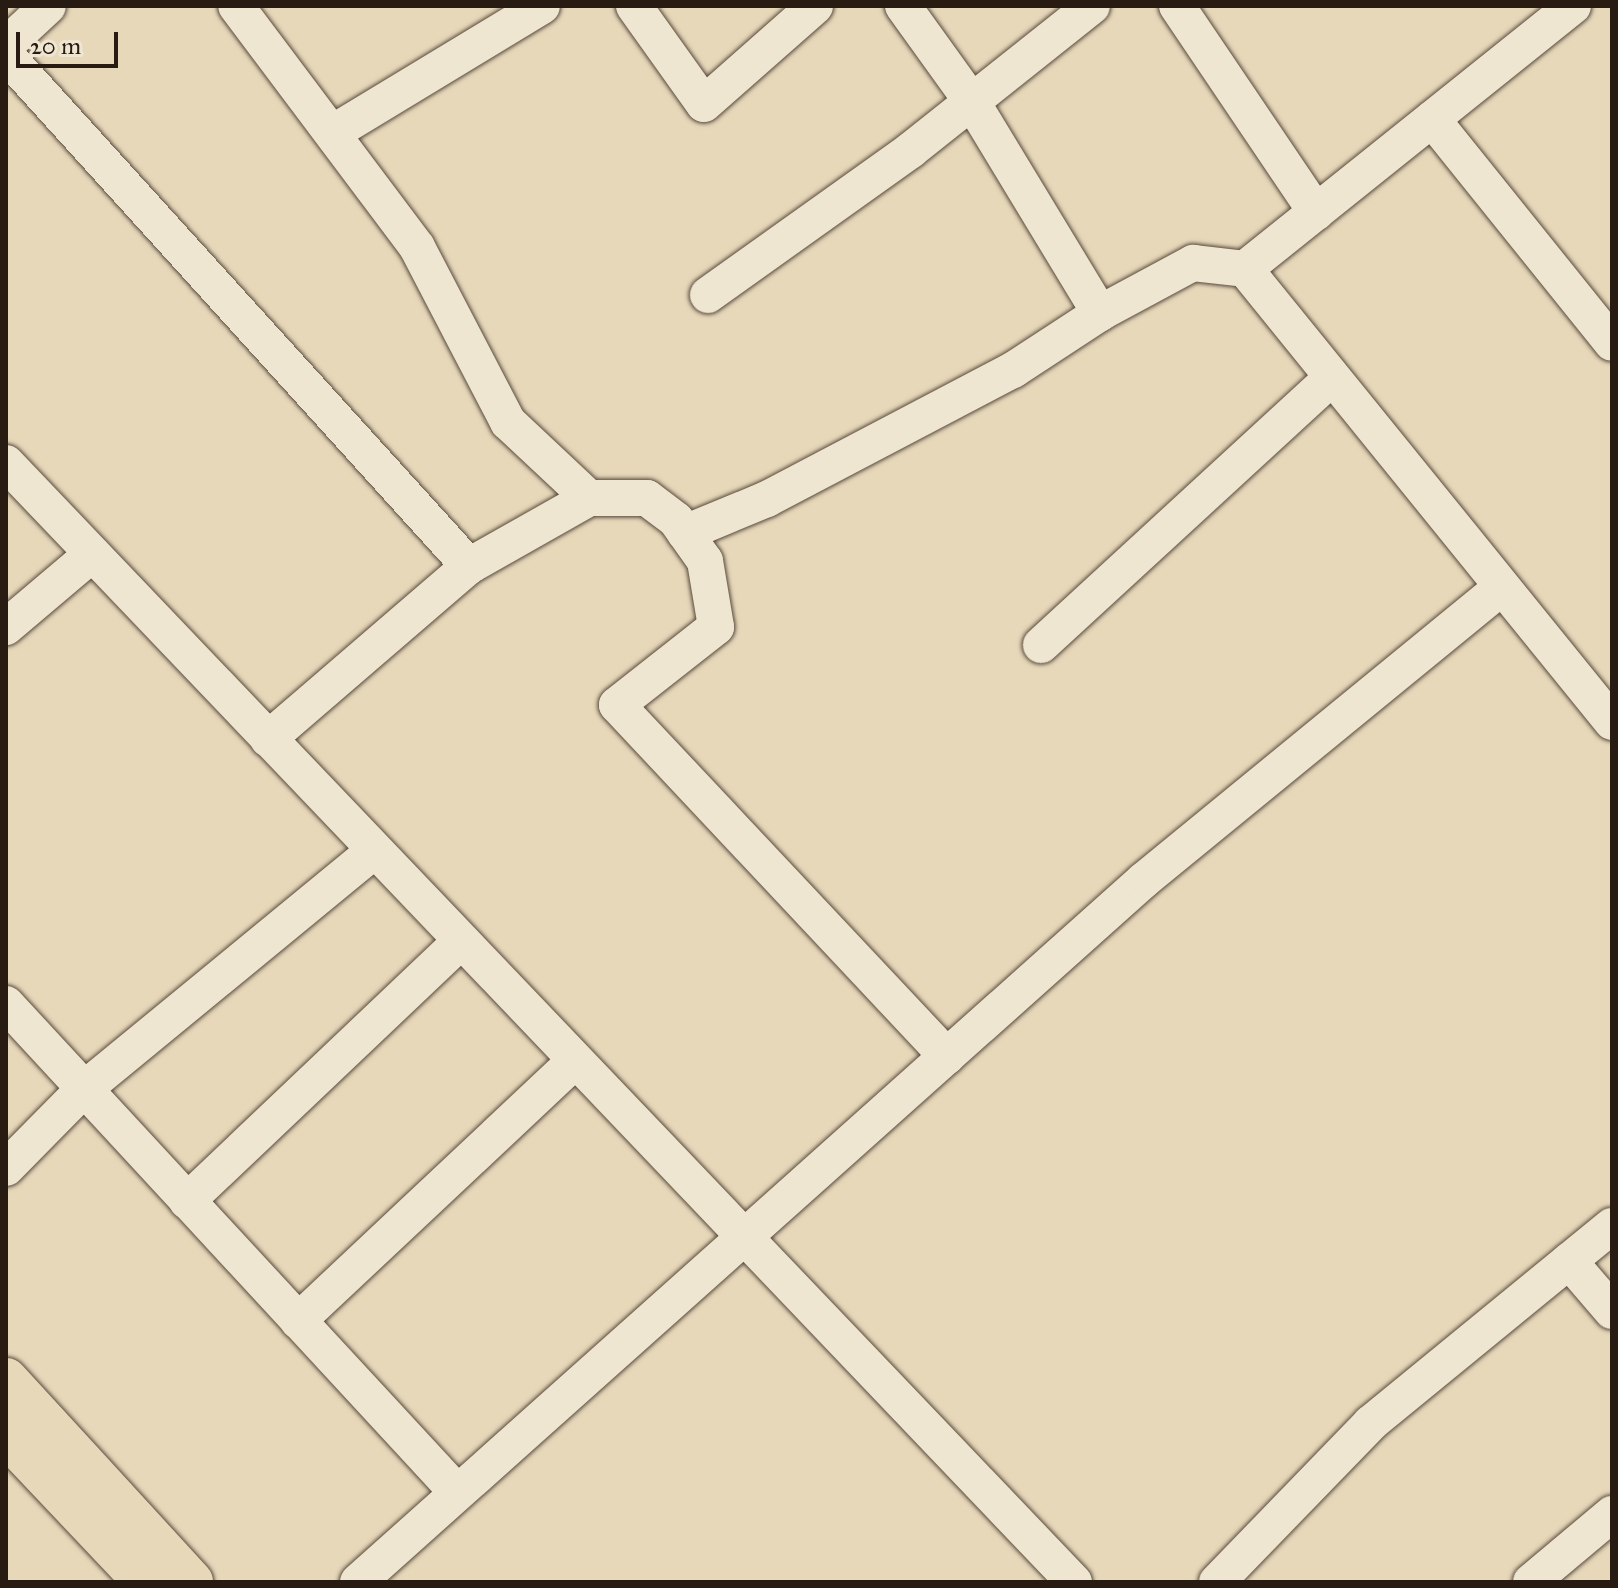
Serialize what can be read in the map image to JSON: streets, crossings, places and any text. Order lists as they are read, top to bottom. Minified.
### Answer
{"scale_bar":"20 m"}
